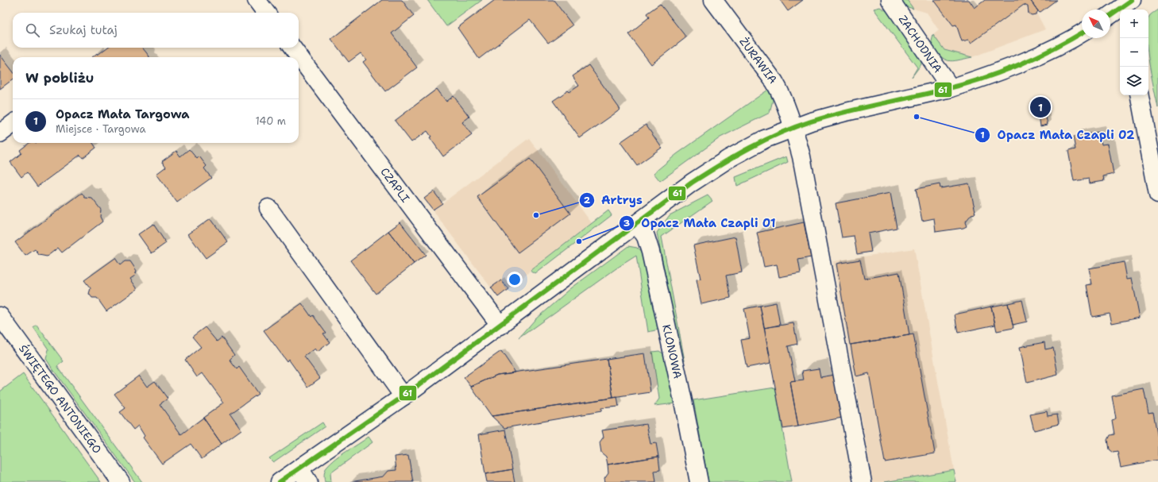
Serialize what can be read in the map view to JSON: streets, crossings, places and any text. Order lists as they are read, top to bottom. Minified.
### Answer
{"streets":{"street":["ZACHODNIA","ŻURAWIA","CZAPLI","KLONOWA","ŚWIĘTEGO ANTONIEGO"]},"places":["Opacz Mała Czapli 02","Artrys","Opacz Mała Czapli 01"],"lines":["transit line 61"],"north":"top left","page":{"map_buttons":["+","−"],"search":"Szukaj tutaj","heading":"W pobliżu","pins":"1","list":[{"mark":"1","name":"Opacz Mała Targowa","note":"Miejsce · Targowa","value":"140 m"}]}}
